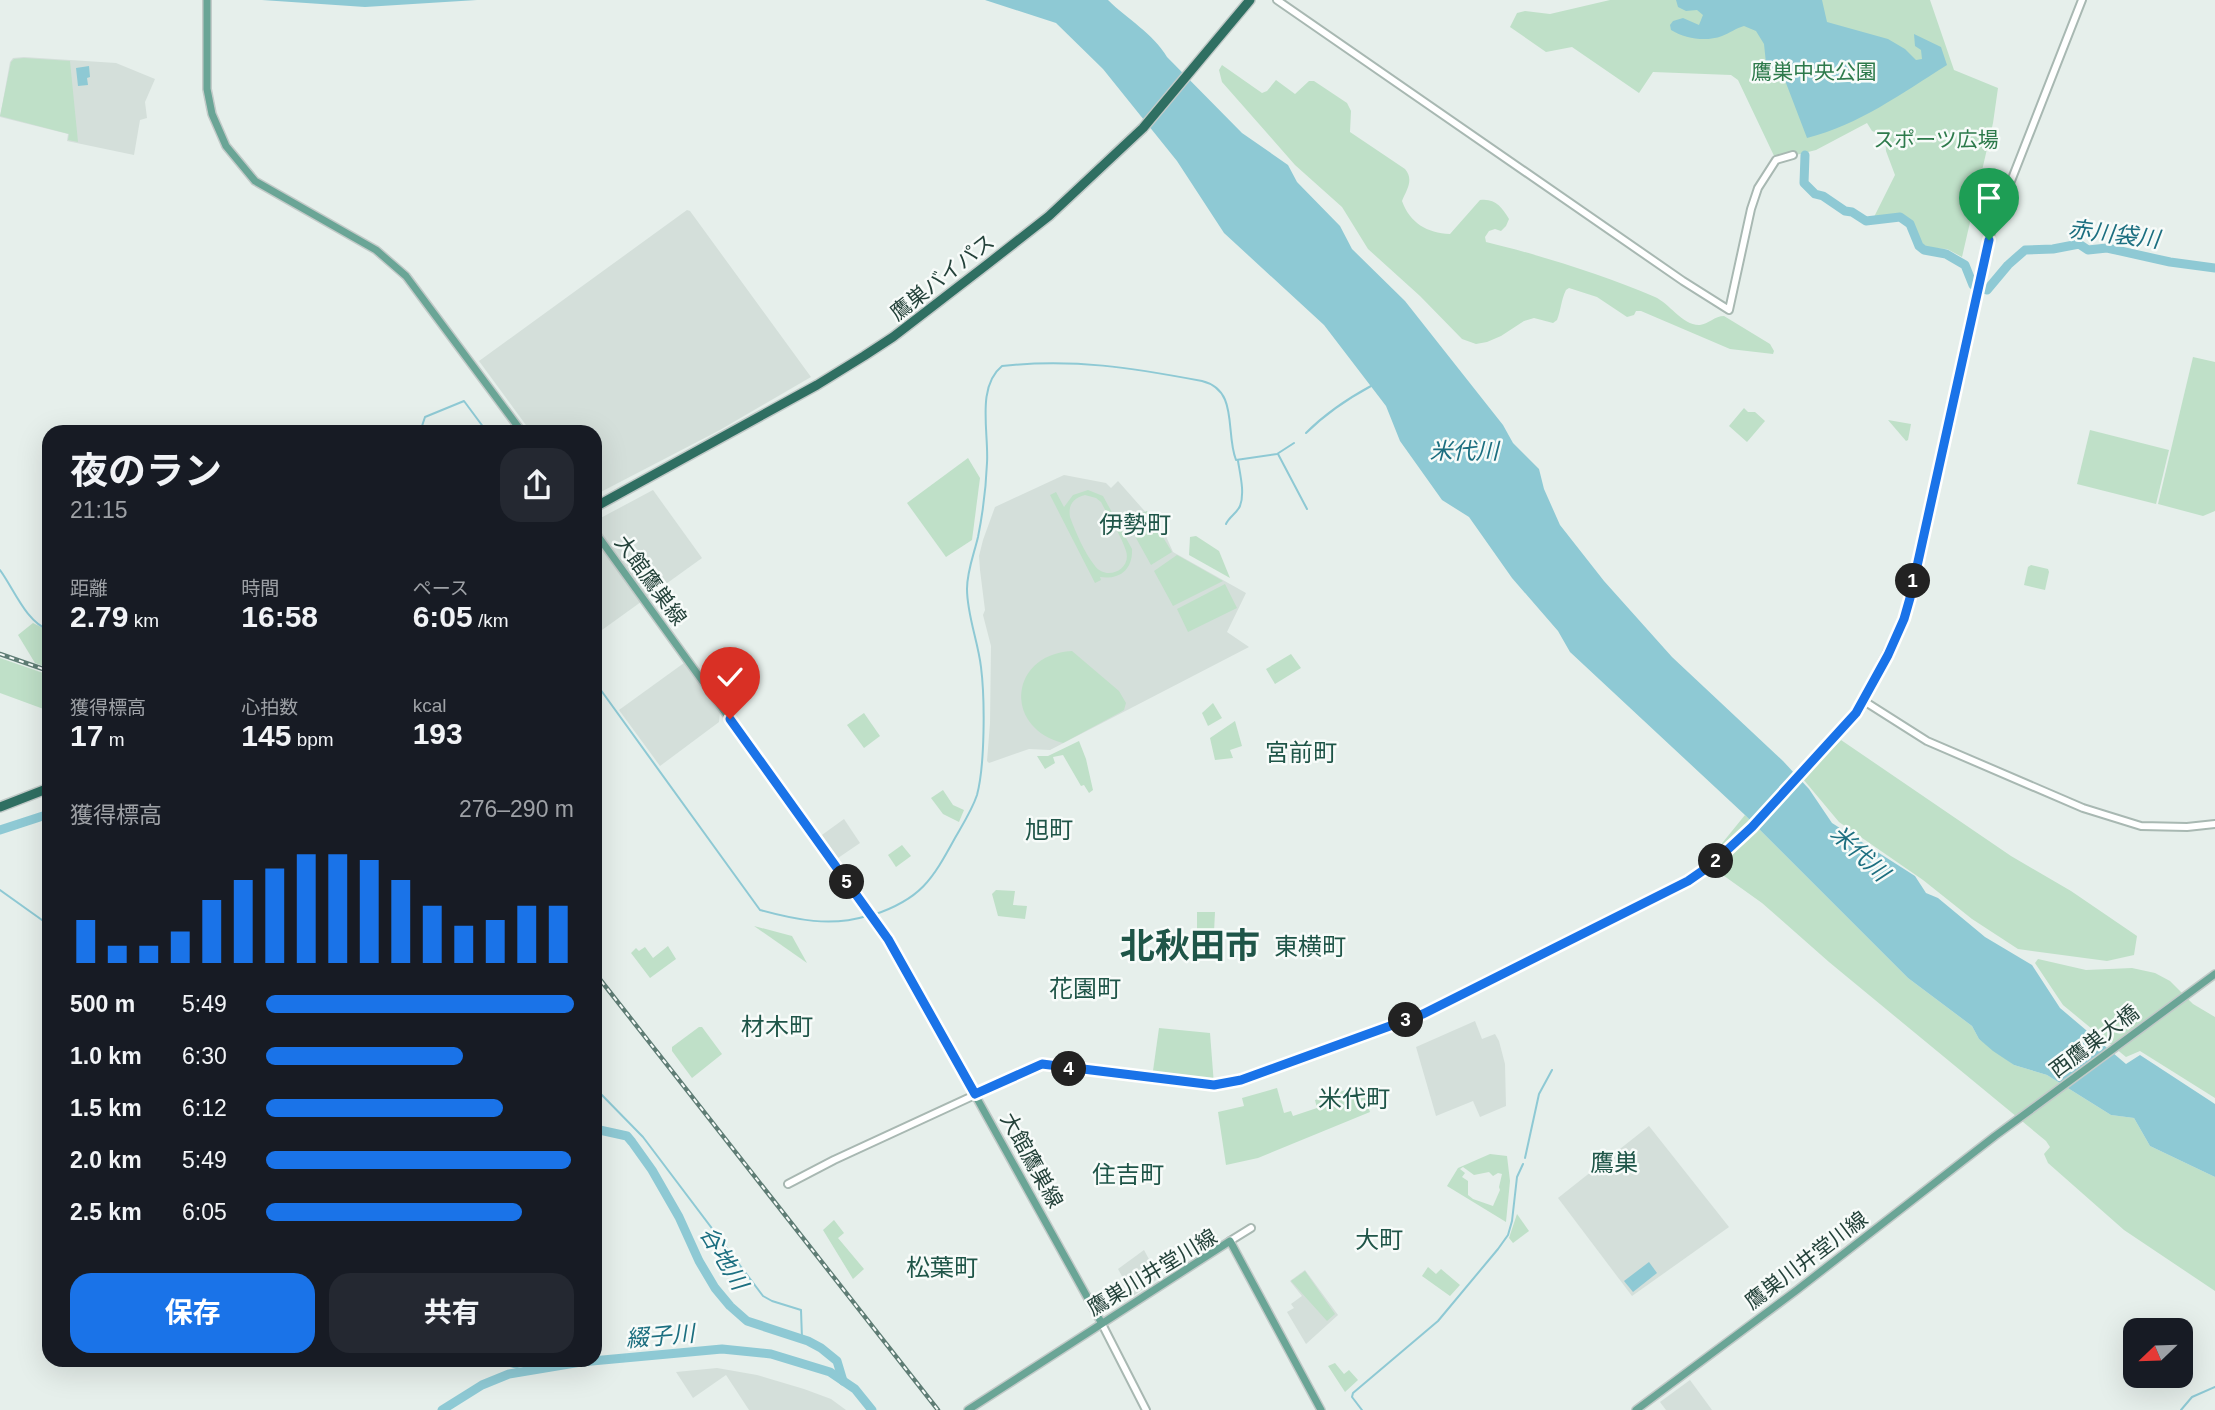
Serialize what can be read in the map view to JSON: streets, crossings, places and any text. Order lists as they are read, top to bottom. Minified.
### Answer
{"streets":{"highway":["鷹巣バイパス"],"main road":["大館鷹巣線","西鷹巣大橋","鷹巣川井堂川線"]},"crossings":[["大館鷹巣線","鷹巣川井堂川線"],["西鷹巣大橋","鷹巣川井堂川線"]],"districts":["伊勢町","宮前町","旭町","北秋田市","東横町","花園町","材木町","米代町","鷹巣","住吉町","大町","松葉町"],"water":["赤川袋川","米代川","谷地川","綴子川"],"parks":["鷹巣中央公園","スポーツ広場"],"north":"bottom left","page":{"heading":["夜のラン","21:15"],"stats":[["距離","2.79 km"],["時間","16:58"],["ペース","6:05 /km"],["獲得標高","17 m"],["心拍数","145 bpm"],["kcal","193"]],"pins":["1","2","5","3","4"],"chart":["獲得標高","276–290 m"],"list":[{"name":"500 m","note":"5:49"},{"name":"1.0 km","note":"6:30"},{"name":"1.5 km","note":"6:12"},{"name":"2.0 km","note":"5:49"},{"name":"2.5 km","note":"6:05"}],"buttons":["保存","共有"]}}
